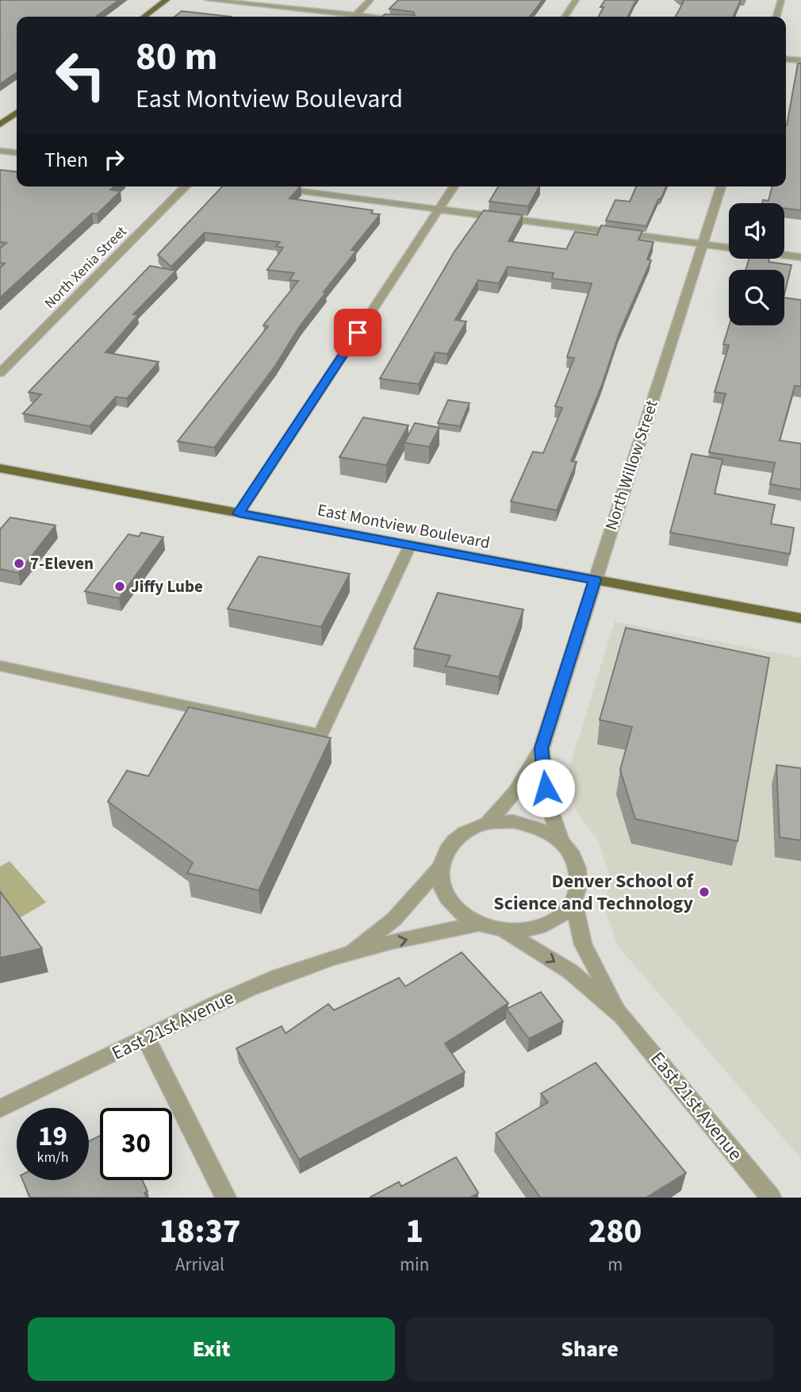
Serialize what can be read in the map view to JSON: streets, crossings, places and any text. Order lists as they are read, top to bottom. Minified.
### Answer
{"streets":{"main road":["East Montview Boulevard"],"street":["North Xenia Street","North Willow Street","East 21st Avenue"]},"crossings":[["North Willow Street","East Montview Boulevard"],["North Willow Street","East 21st Avenue"]],"places":["7-Eleven","Jiffy Lube","Denver School of Science and Technology"],"page":{"turn":["80 m","East Montview Boulevard"],"then":"Then","speed":"19 km/h","limit":"30","eta":["18:37","Arrival","1","min","280","m"],"buttons":["Exit","Share"]}}
